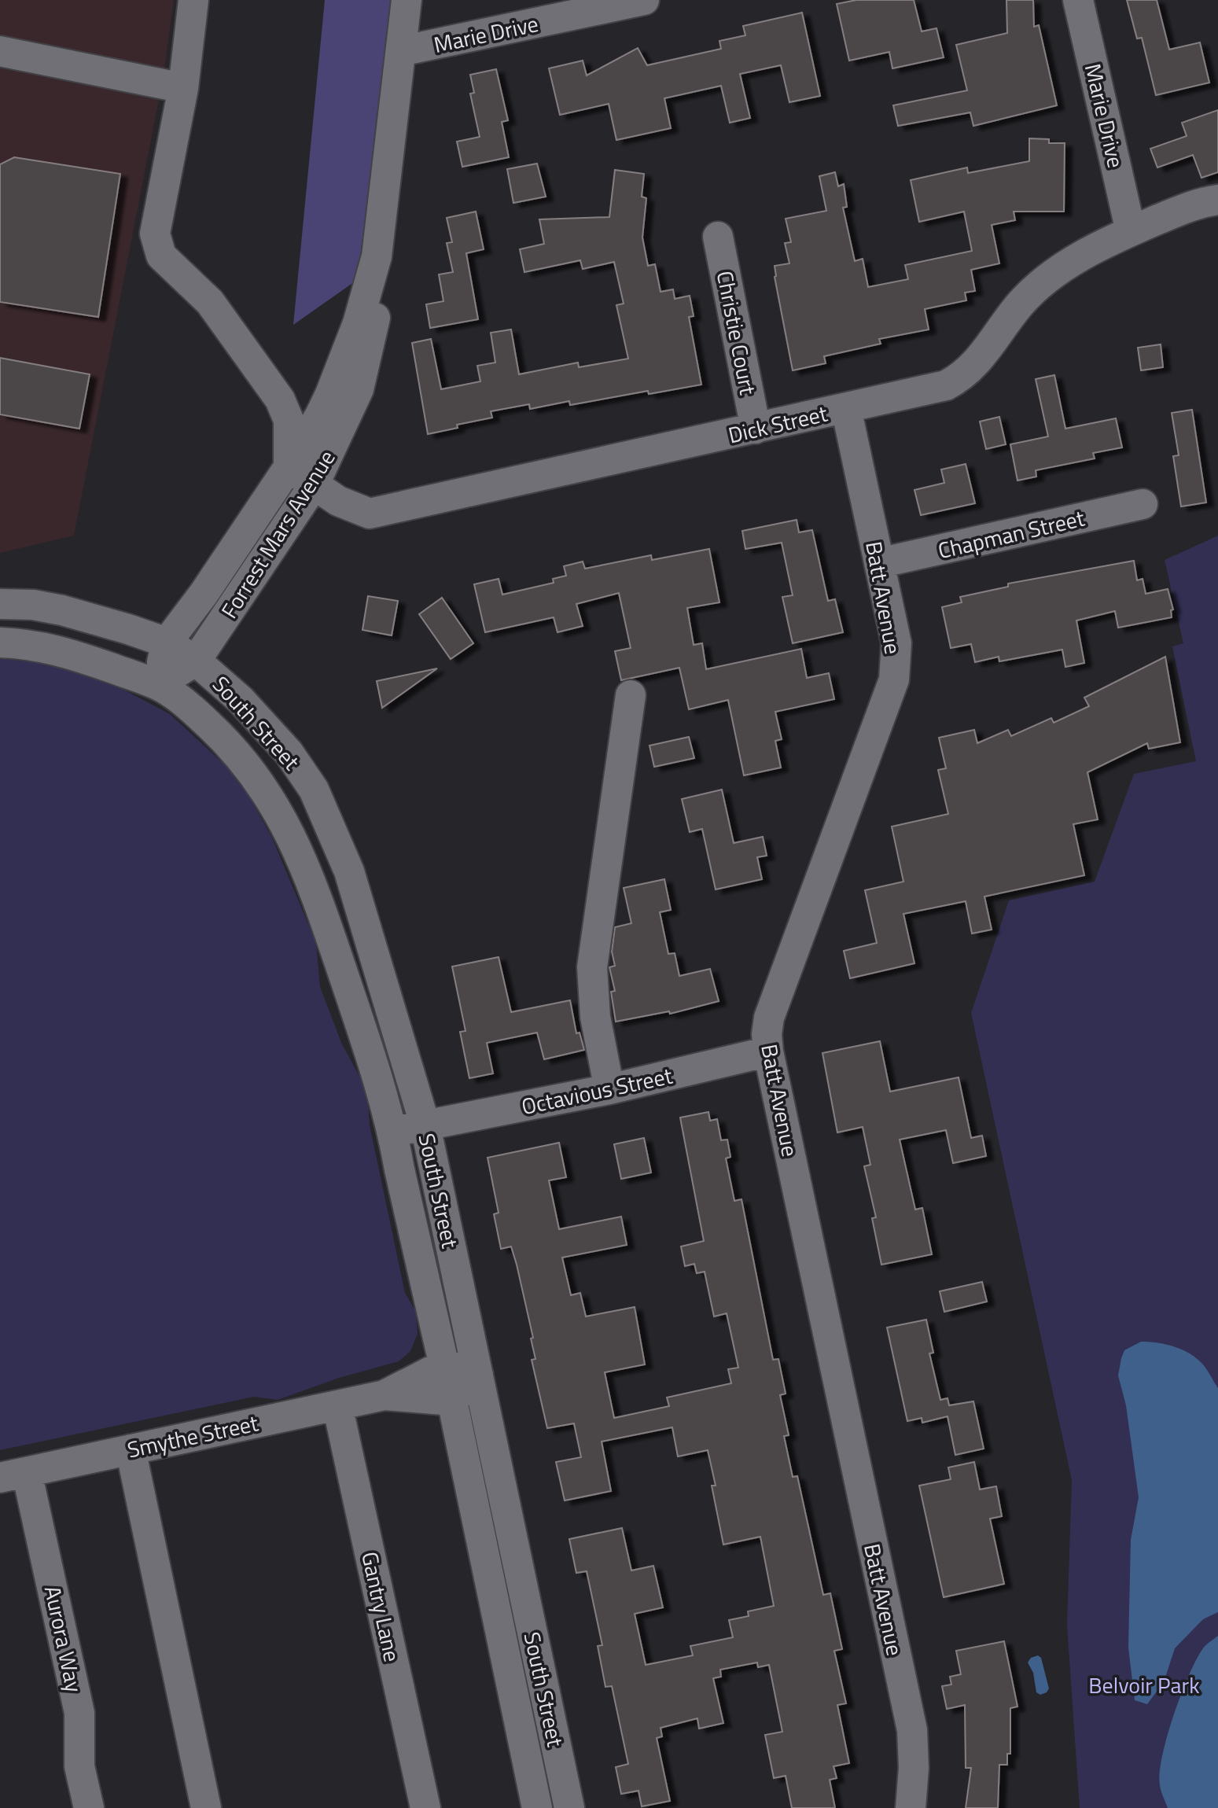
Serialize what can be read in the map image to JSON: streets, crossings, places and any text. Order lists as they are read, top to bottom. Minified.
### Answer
{"streets":{"street":["Marie Drive","Christie Court","Dick Street","Forrest Mars Avenue","Chapman Street","Batt Avenue","South Street","Octavious Street","Smythe Street","Gantry Lane","Aurora Way"]},"crossings":[["Marie Drive","Dick Street"],["Marie Drive","Forrest Mars Avenue"],["Christie Court","Dick Street"],["Dick Street","Forrest Mars Avenue"],["Dick Street","Batt Avenue"],["Forrest Mars Avenue","South Street"],["Chapman Street","Batt Avenue"],["Batt Avenue","Octavious Street"],["South Street","Octavious Street"],["South Street","Smythe Street"],["Smythe Street","Gantry Lane"],["Smythe Street","Aurora Way"]],"parks":["Belvoir Park"]}
